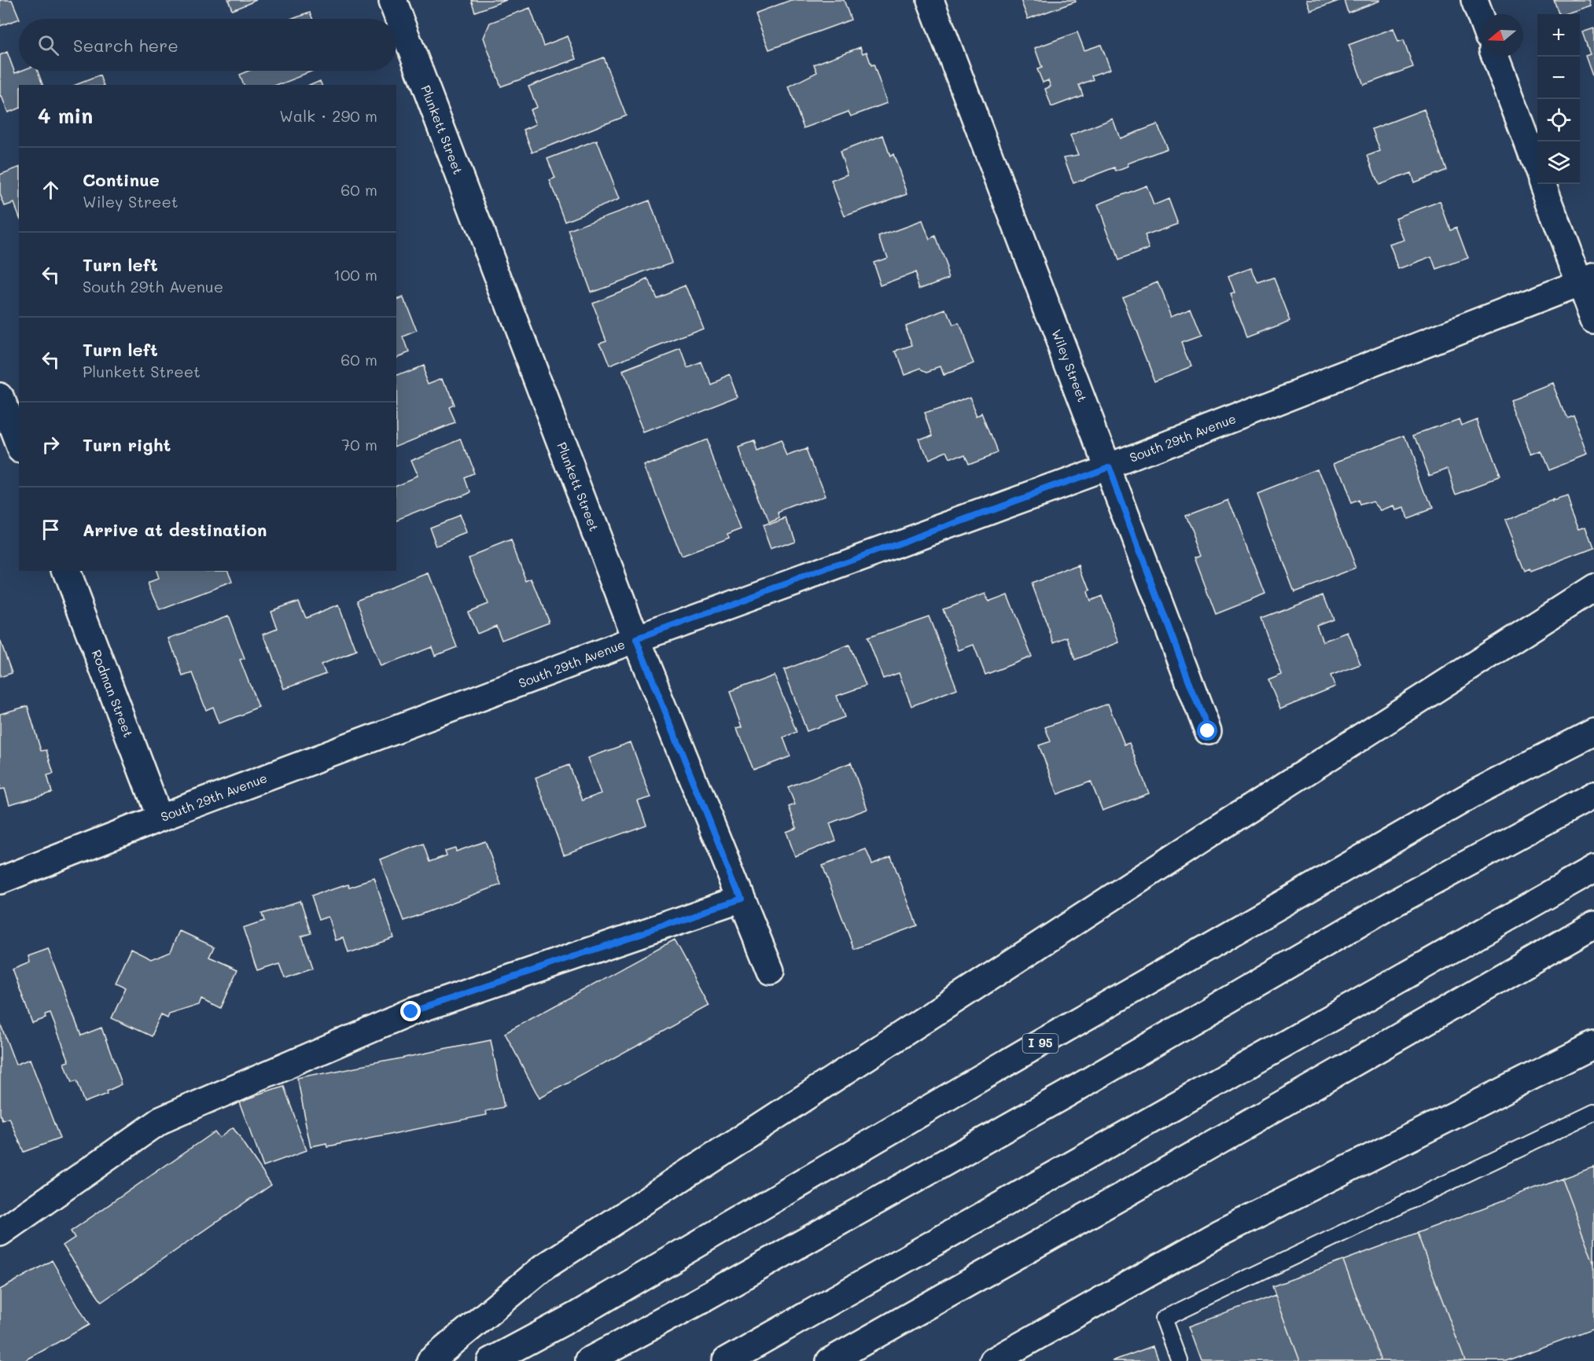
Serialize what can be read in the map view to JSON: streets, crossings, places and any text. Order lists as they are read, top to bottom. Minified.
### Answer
{"streets":{"main road":["Plunkett Street","Wiley Street","South 29th Avenue","Rodman Street","I 95"]},"crossings":[["Plunkett Street","South 29th Avenue"],["Wiley Street","South 29th Avenue"],["South 29th Avenue","Rodman Street"]],"north":"left","page":{"map_buttons":["+","−"],"search":"Search here","heading":["4 min","Walk · 290 m"],"list":[["Continue","Wiley Street","60 m"],["Turn left","South 29th Avenue","100 m"],["Turn left","Plunkett Street","60 m"],["Turn right","70 m"],"Arrive at destination"]}}
